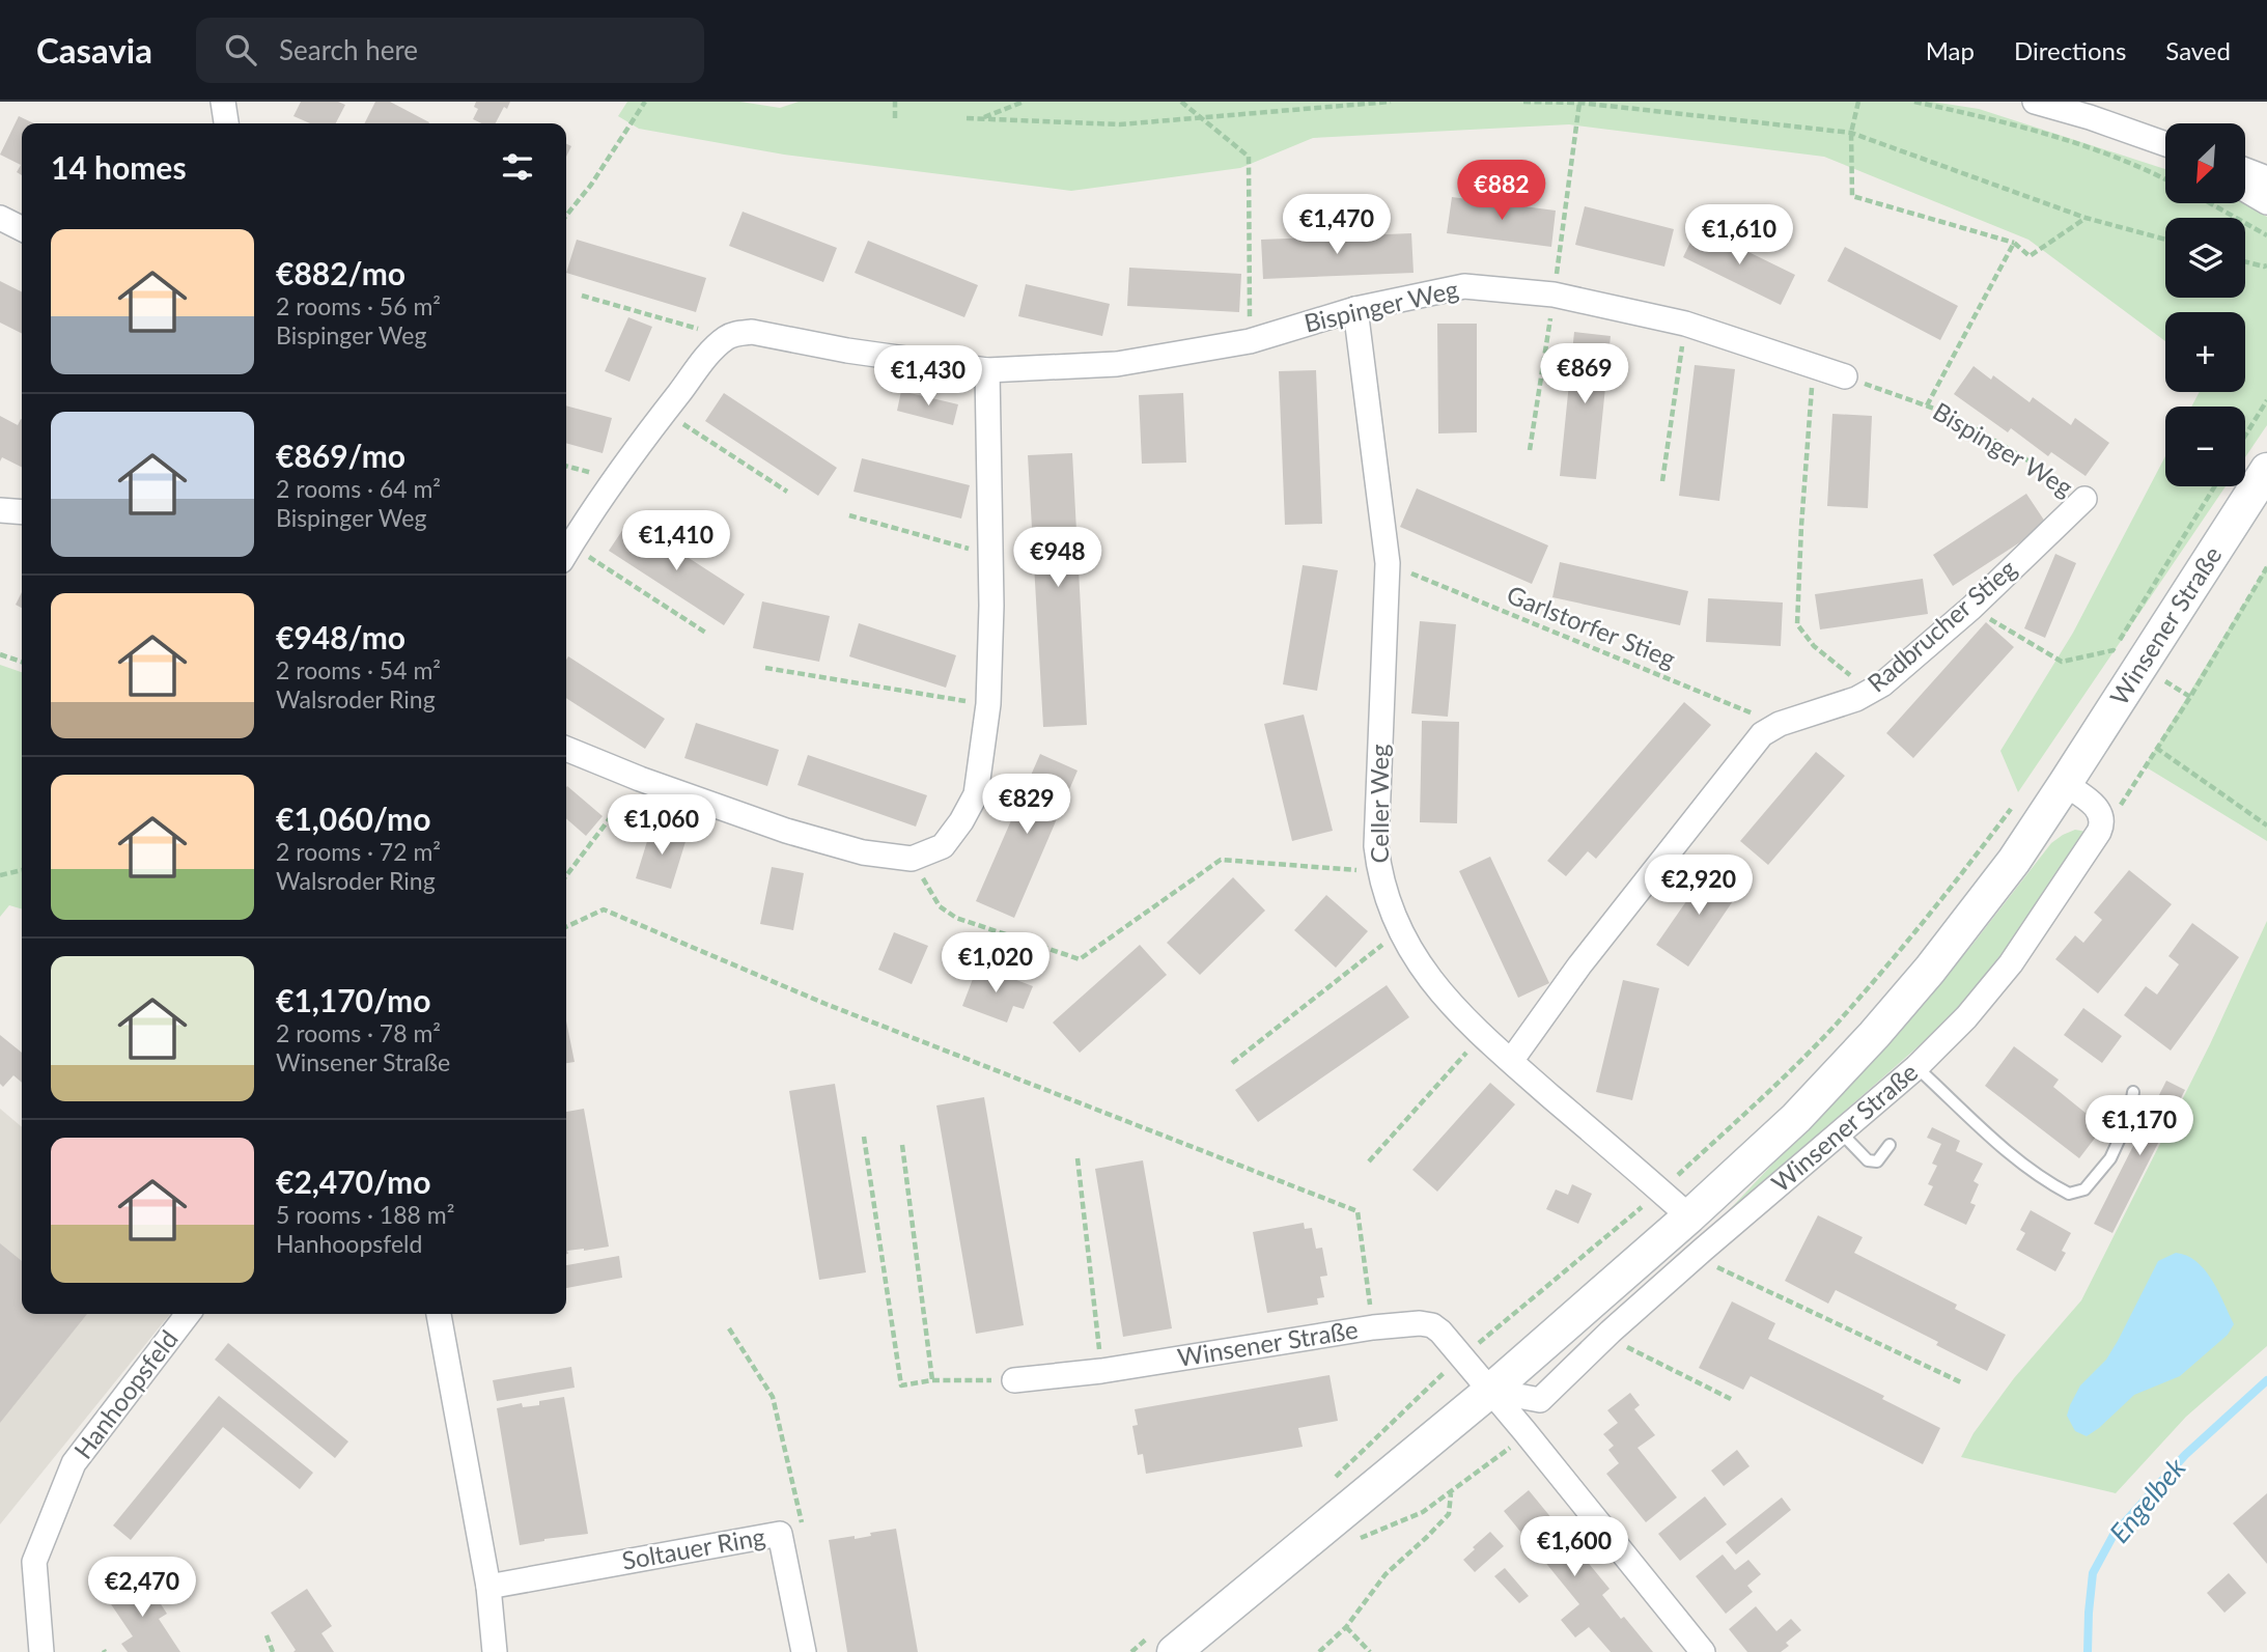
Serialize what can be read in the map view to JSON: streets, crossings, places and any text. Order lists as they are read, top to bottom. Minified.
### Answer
{"streets":{"main road":["Winsener Straße"],"street":["Bispinger Weg","Radbrucher Stieg","Celler Weg","Hanhoopsfeld","Soltauer Ring"],"path":["Garlstorfer Stieg"]},"crossings":[["Bispinger Weg","Radbrucher Stieg"],["Bispinger Weg","Celler Weg"],["Radbrucher Stieg","Garlstorfer Stieg"],["Radbrucher Stieg","Celler Weg"],["Winsener Straße","Celler Weg"],["Garlstorfer Stieg","Celler Weg"]],"water":["Engelbek"],"north":"bottom left","page":{"header":"Casavia","search":"Search here","nav":["Map","Directions","Saved"],"map_buttons":["+","−"],"heading":"14 homes","price":["€882","€1,470","€1,610","€869","€1,430","€1,410","€948","€829","€1,060","€2,920","€1,020","€1,170","€1,600","€2,470"],"list":[{"name":"€882/mo","note":"2 rooms · 56 m² · Bispinger Weg"},{"name":"€869/mo","note":"2 rooms · 64 m² · Bispinger Weg"},{"name":"€948/mo","note":"2 rooms · 54 m² · Walsroder Ring"},{"name":"€1,060/mo","note":"2 rooms · 72 m² · Walsroder Ring"},{"name":"€1,170/mo","note":"2 rooms · 78 m² · Winsener Straße"},{"name":"€2,470/mo","note":"5 rooms · 188 m² · Hanhoopsfeld"}]}}
